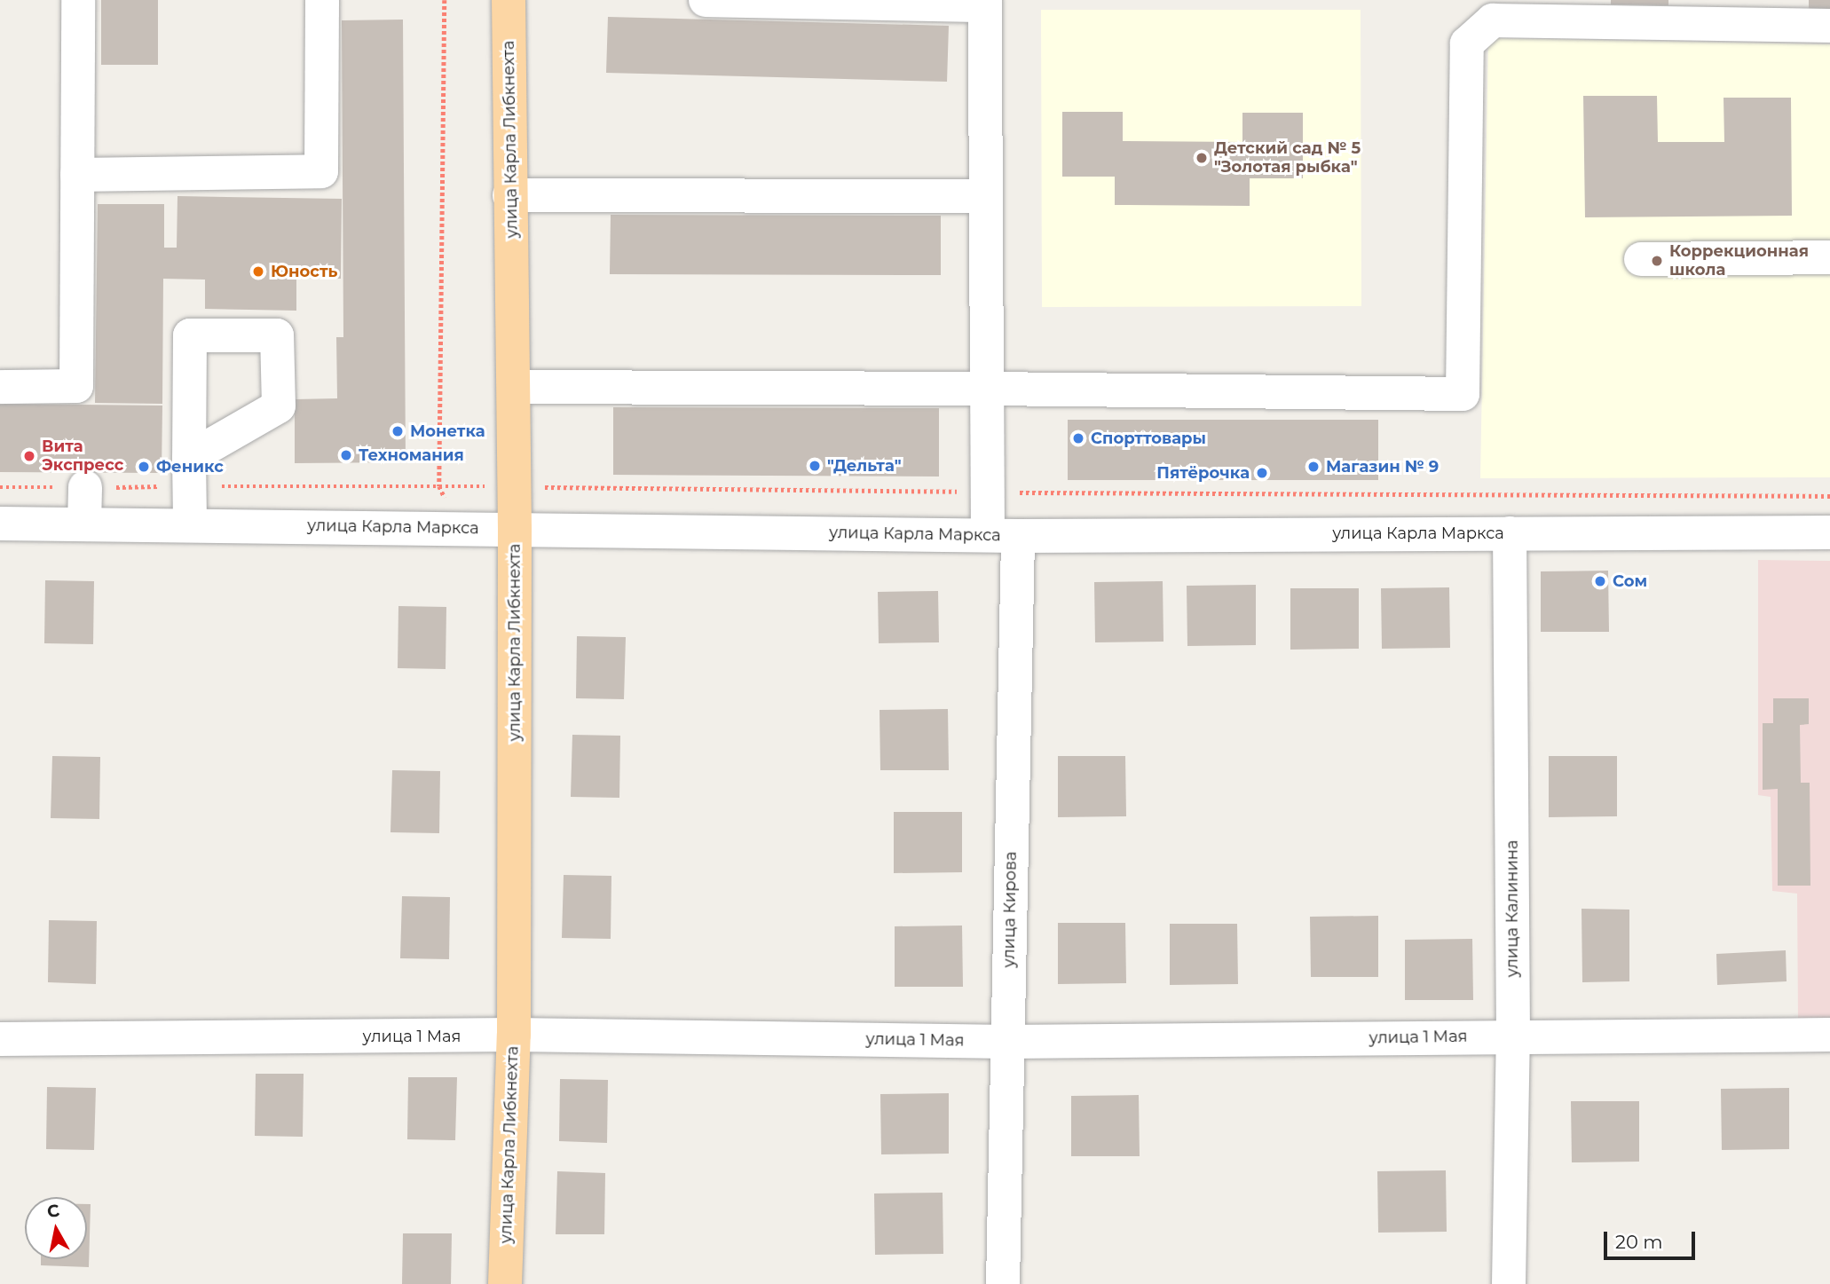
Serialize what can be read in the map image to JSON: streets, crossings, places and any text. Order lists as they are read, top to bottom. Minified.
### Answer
{"streets":{"main road":["улица Карла Либкнехта"],"street":["улица Карла Маркса","улица Калинина","улица Кирова","улица 1 Мая"]},"crossings":[["улица Карла Либкнехта","улица Карла Маркса"],["улица Карла Либкнехта","улица 1 Мая"],["улица Карла Маркса","улица Калинина"],["улица Карла Маркса","улица Кирова"],["улица Калинина","улица 1 Мая"],["улица Кирова","улица 1 Мая"]],"places":["Детский сад № 5 \"Золотая рыбка\"","Коррекционная школа","Юность","Монетка","Спорттовары","Техномания","Вита Экспресс","\"Дельта\"","Феникс","Магазин № 9","Пятёрочка","Сом"],"scale_bar":"20 m","north":"top"}
